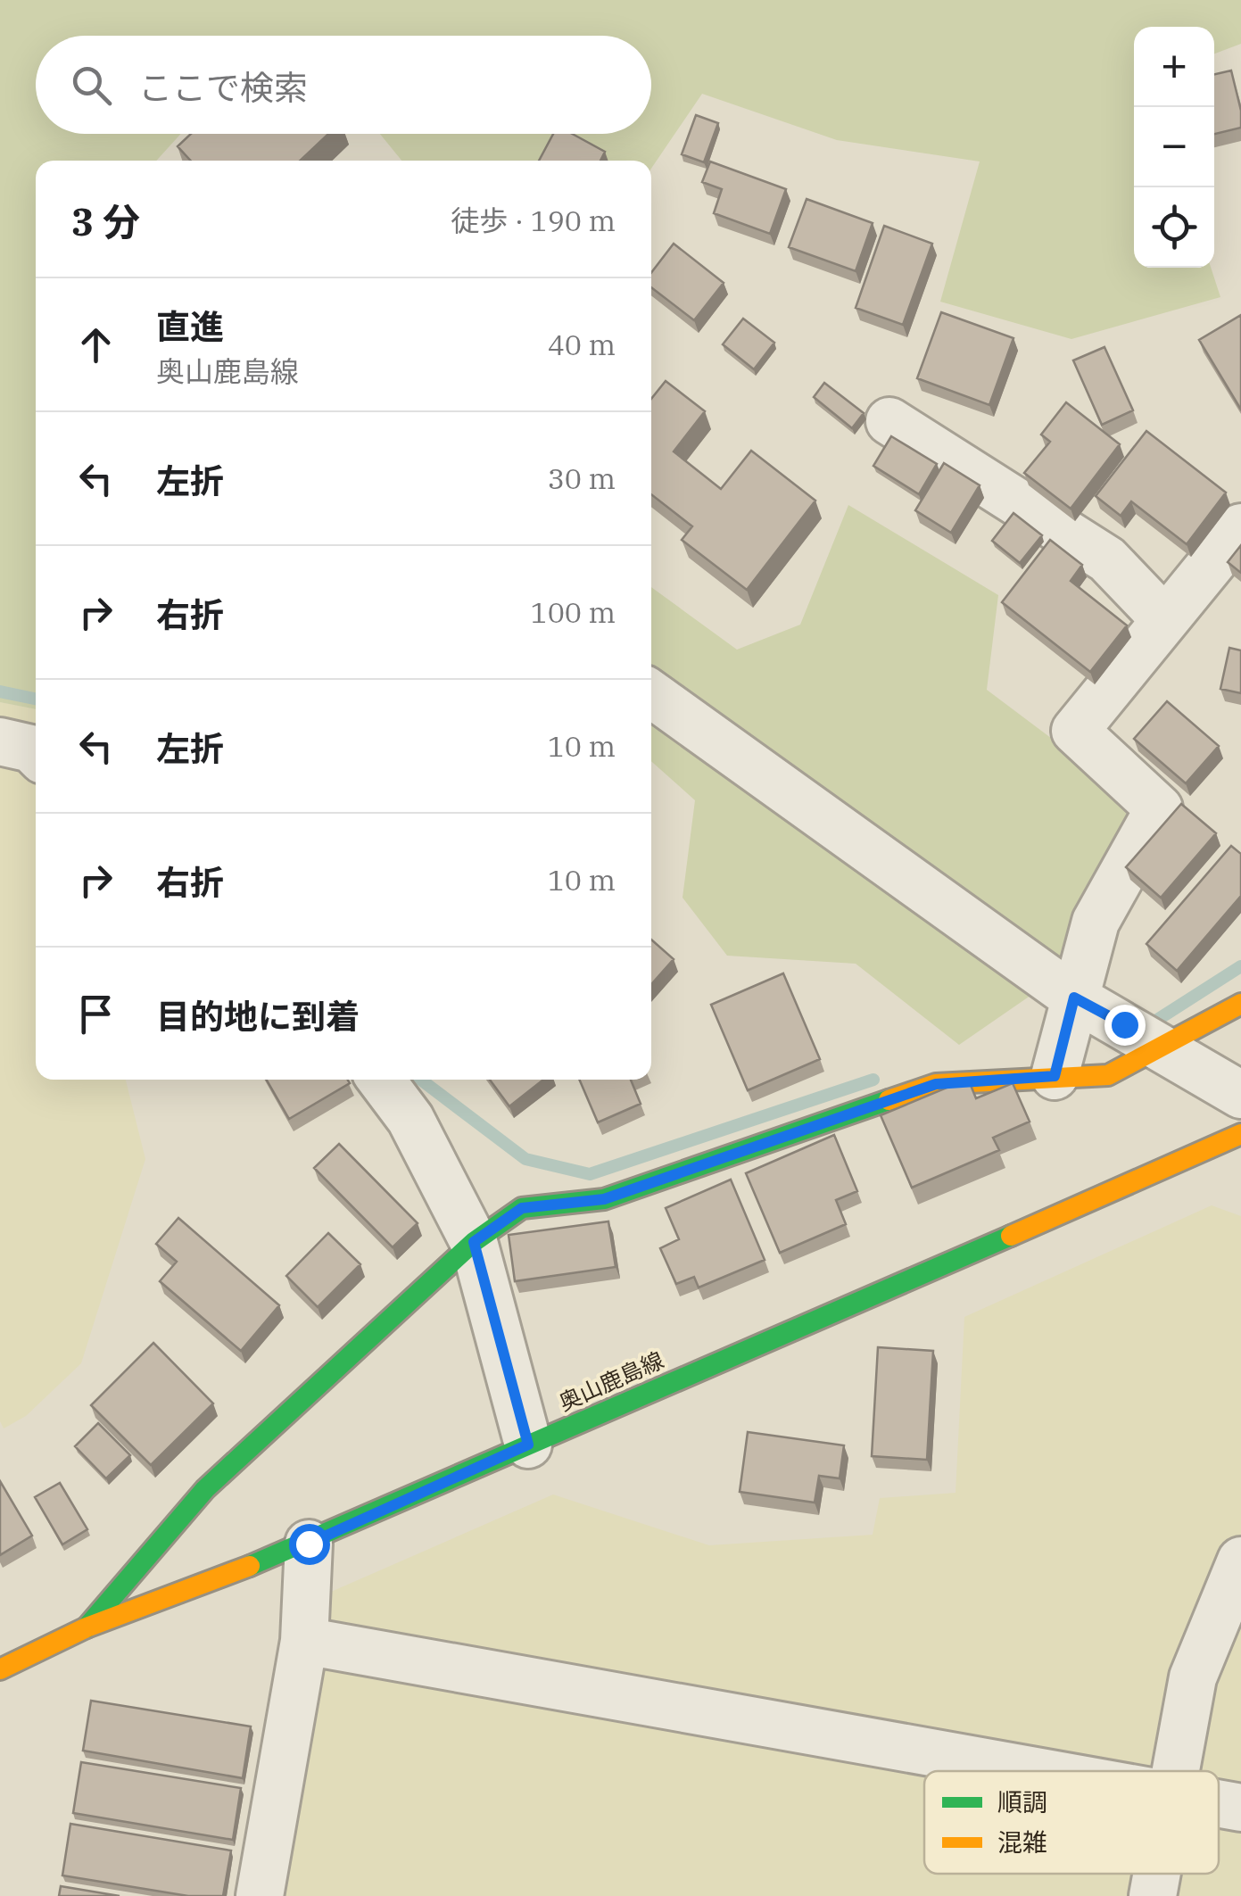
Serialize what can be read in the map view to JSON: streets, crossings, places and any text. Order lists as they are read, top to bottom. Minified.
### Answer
{"streets":{"street":["奥山鹿島線"]},"legend":["順調","混雑"],"page":{"map_buttons":["+","−"],"search":"ここで検索","heading":["3 分","徒歩 · 190 m"],"list":[["直進","奥山鹿島線","40 m"],["左折","30 m"],["右折","100 m"],["左折","10 m"],["右折","10 m"],"目的地に到着"]}}
